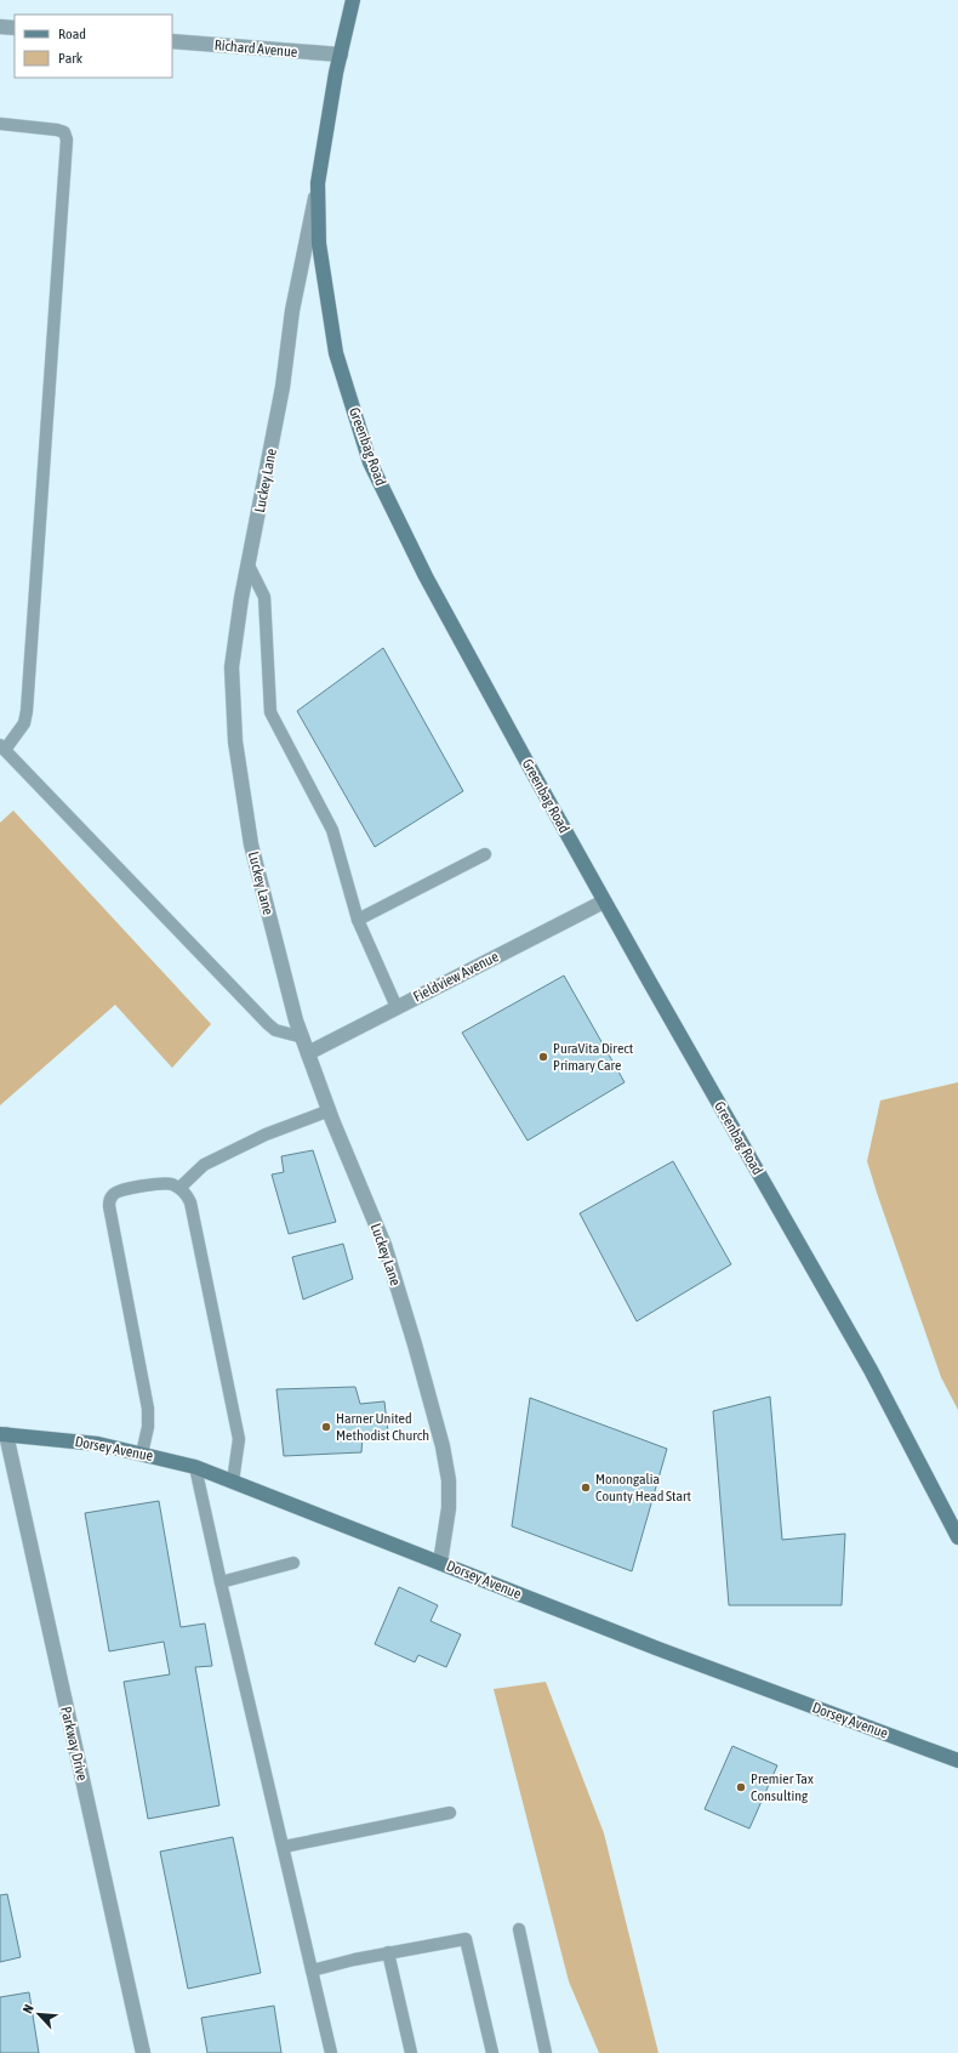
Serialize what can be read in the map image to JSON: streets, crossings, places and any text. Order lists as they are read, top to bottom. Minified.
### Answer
{"streets":{"main road":["Greenbag Road","Dorsey Avenue"],"street":["Richard Avenue","Luckey Lane","Fieldview Avenue","Parkway Drive"]},"crossings":[["Richard Avenue","Greenbag Road"],["Greenbag Road","Luckey Lane"],["Greenbag Road","Fieldview Avenue"],["Luckey Lane","Fieldview Avenue"],["Luckey Lane","Dorsey Avenue"],["Dorsey Avenue","Parkway Drive"]],"places":["PuraVita Direct Primary Care","Harner United Methodist Church","Monongalia County Head Start","Premier Tax Consulting"],"legend":["Road","Park"],"north":"top left"}
